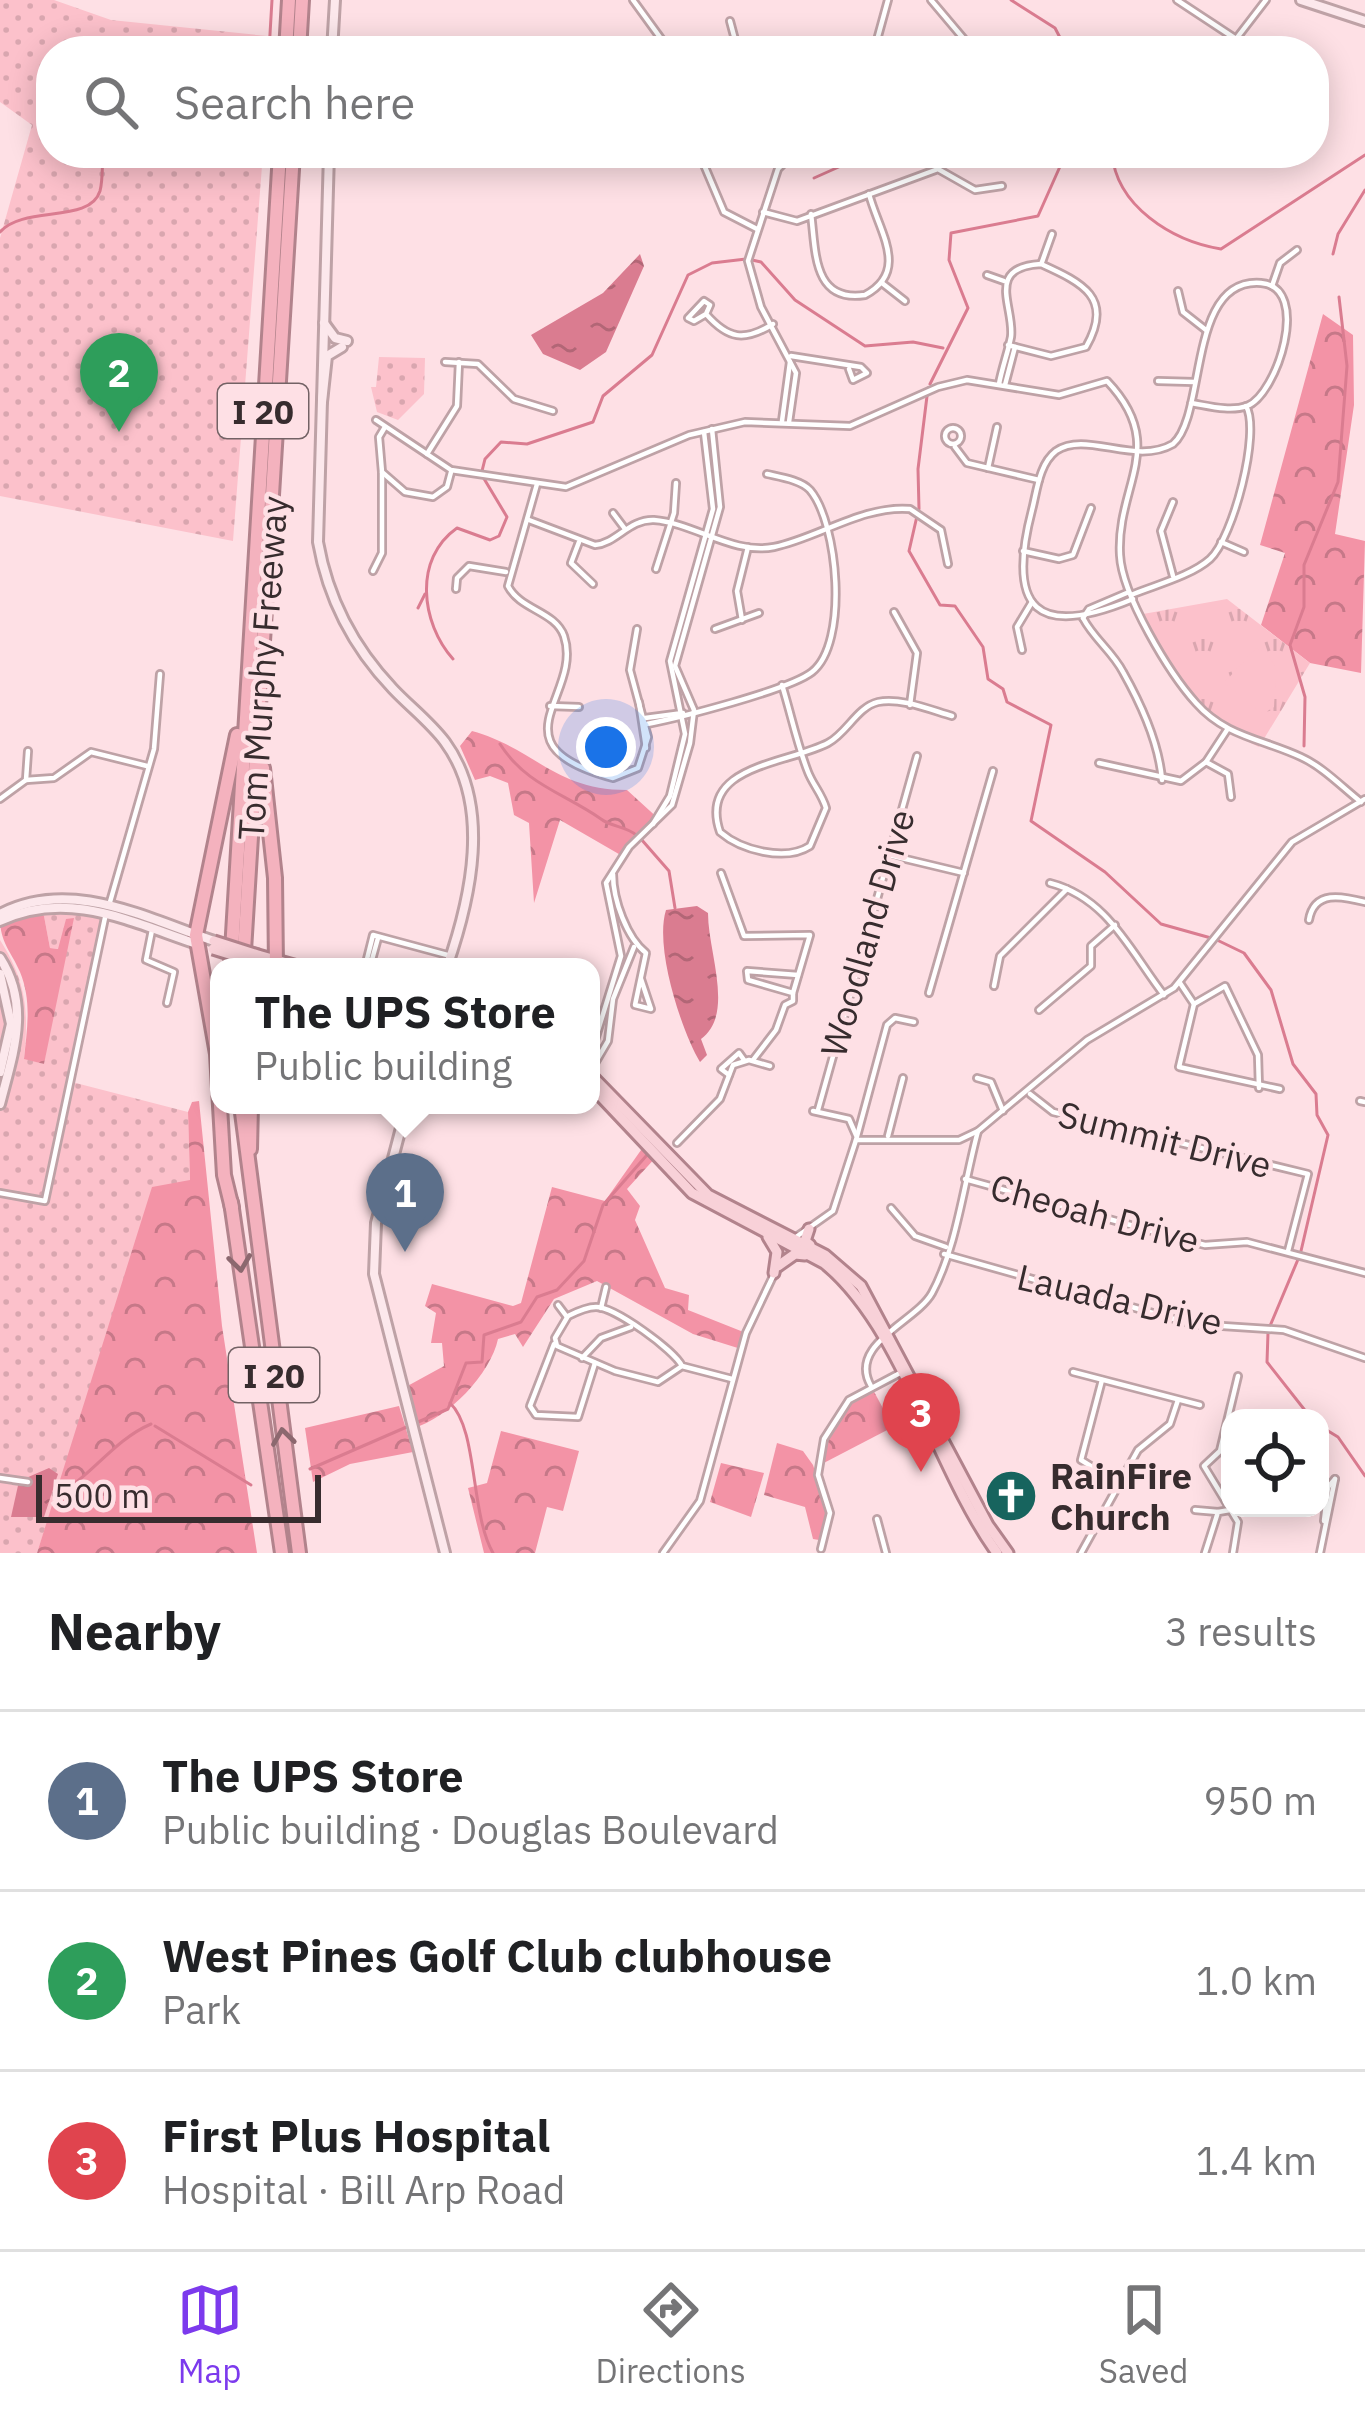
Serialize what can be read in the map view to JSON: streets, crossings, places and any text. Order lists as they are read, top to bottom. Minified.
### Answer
{"streets":{"highway":["I 20","Tom Murphy Freeway"],"street":["Woodland Drive","Summit Drive","Cheoah Drive","Lauada Drive"]},"crossings":[["Summit Drive","Cheoah Drive"]],"places":{"church":["RainFire Church"]},"scale_bar":"500 m","page":{"search":"Search here","pins":["2","1","3"],"popup":["The UPS Store","Public building"],"scale":"500 m","heading":["Nearby","3 results"],"list":[{"mark":"1","name":"The UPS Store","note":"Public building · Douglas Boulevard","value":"950 m"},{"mark":"2","name":"West Pines Golf Club clubhouse","note":"Park","value":"1.0 km"},{"mark":"3","name":"First Plus Hospital","note":"Hospital · Bill Arp Road","value":"1.4 km"}],"nav":["Map","Directions","Saved"]}}
